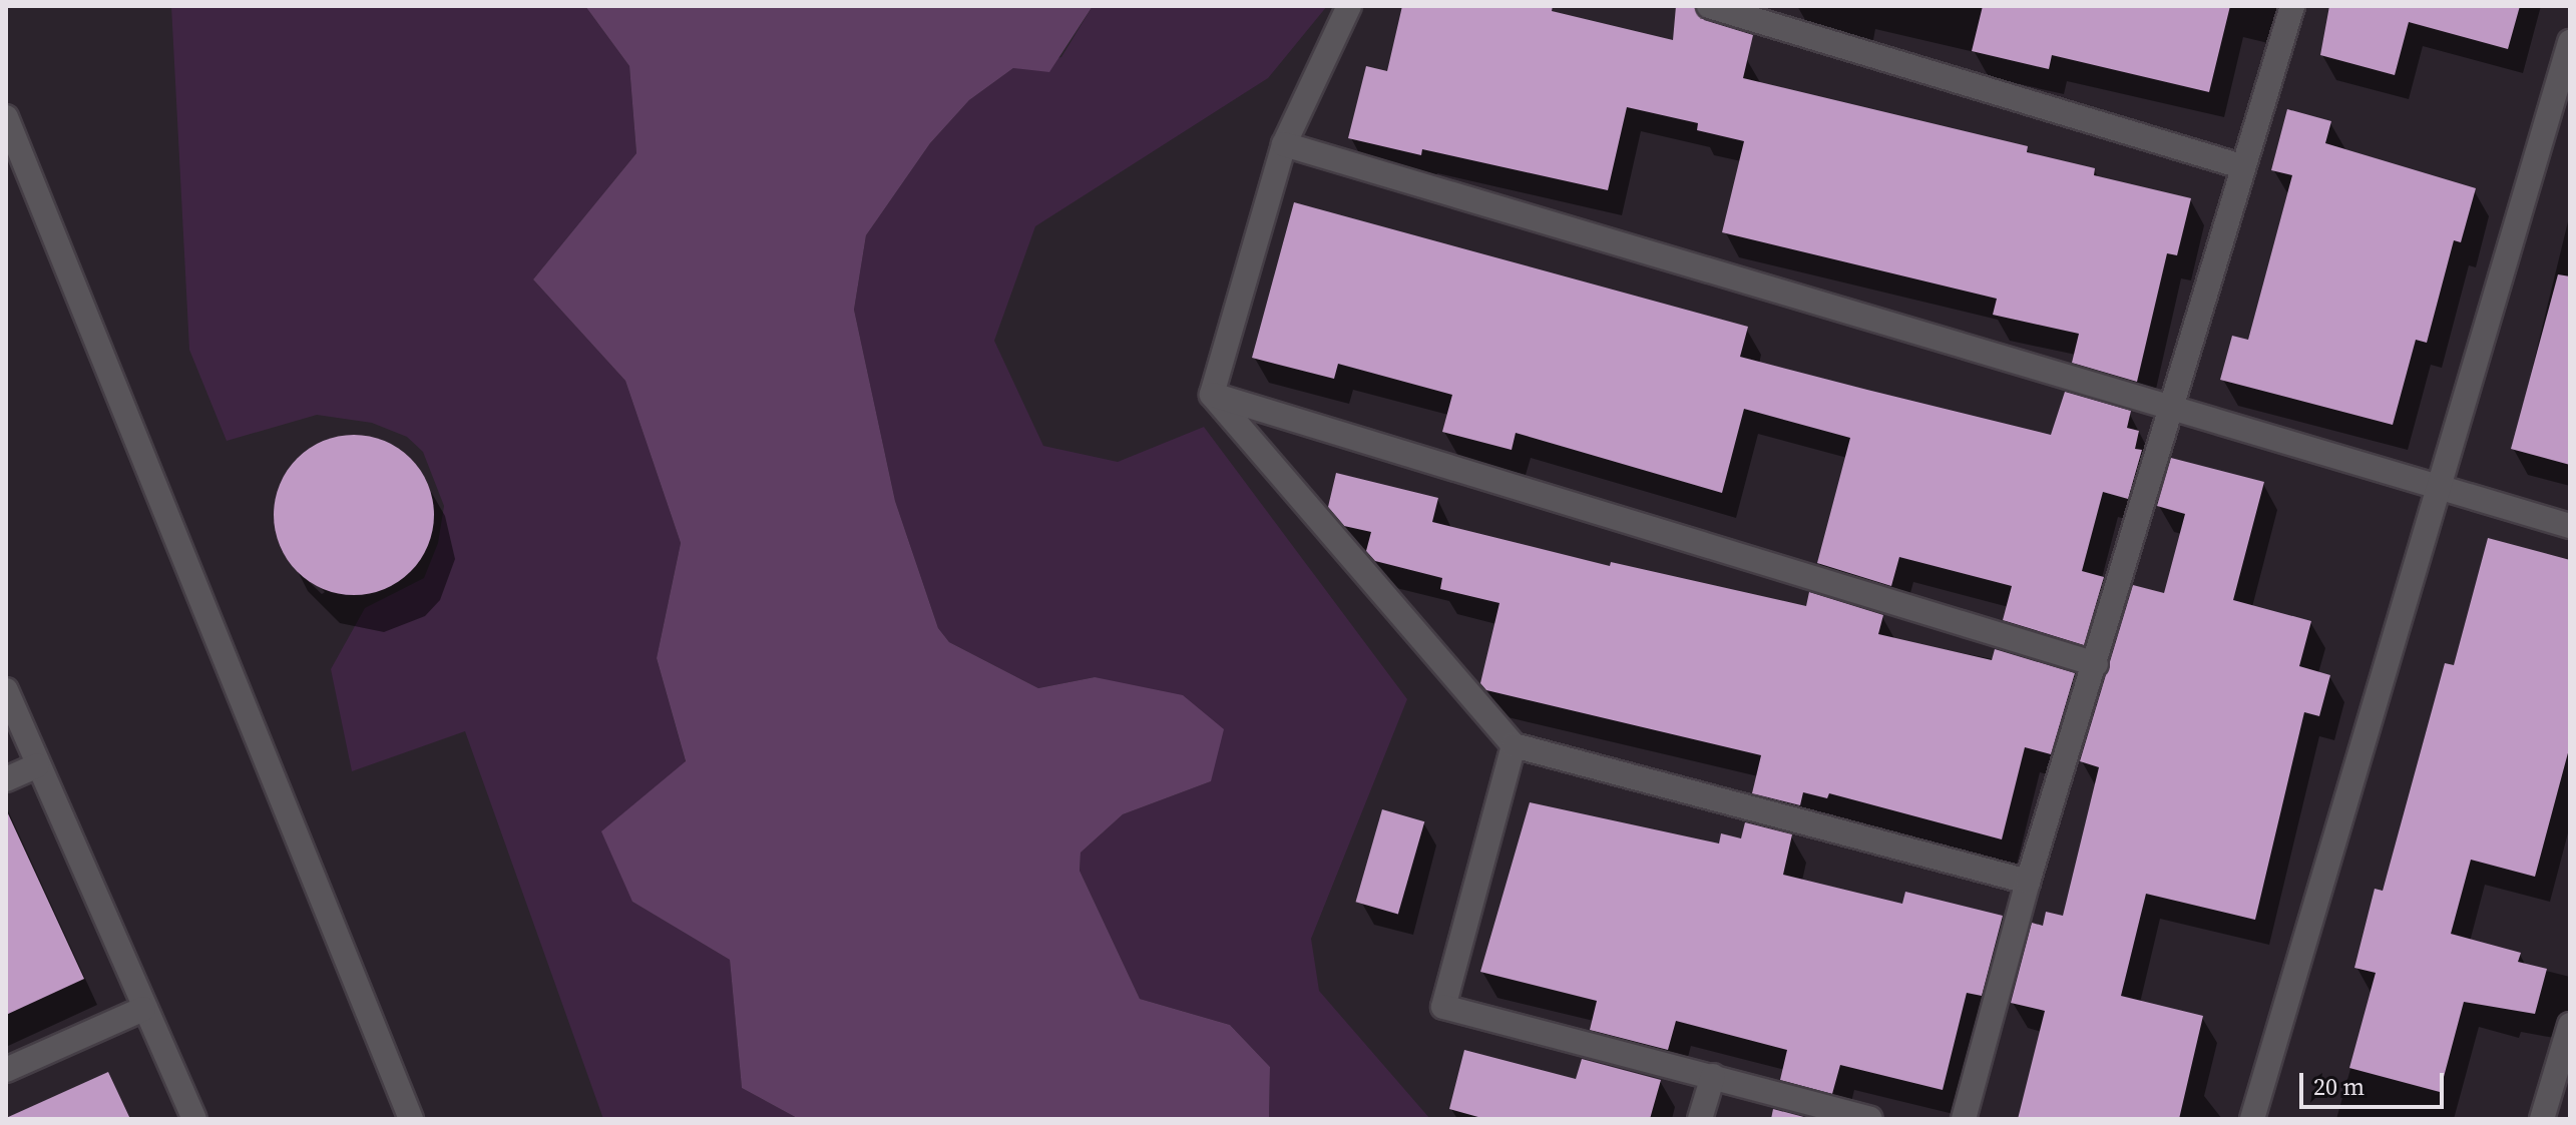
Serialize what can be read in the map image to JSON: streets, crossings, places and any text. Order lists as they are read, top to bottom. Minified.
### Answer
{"scale_bar":"20 m"}
